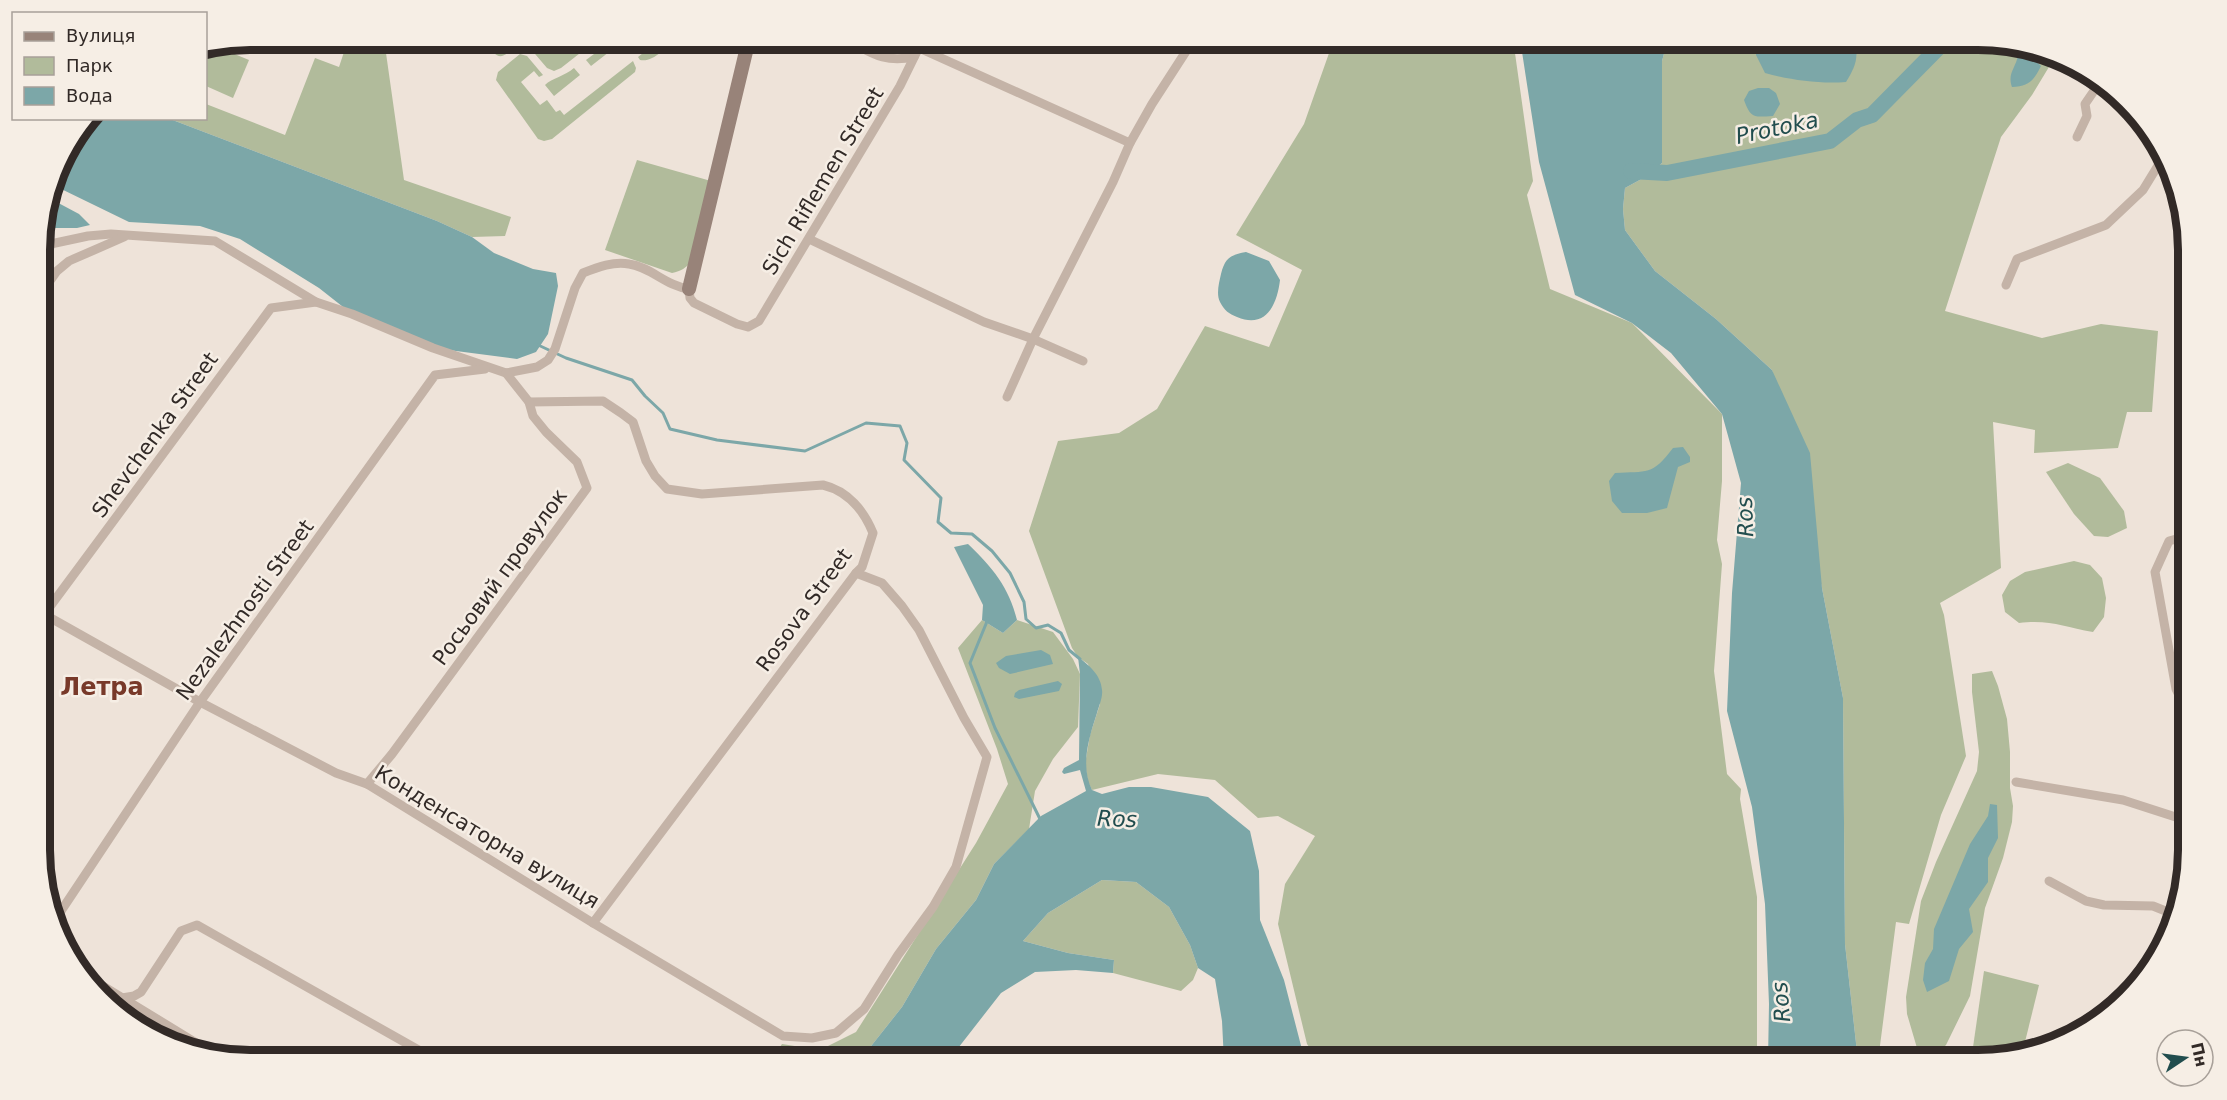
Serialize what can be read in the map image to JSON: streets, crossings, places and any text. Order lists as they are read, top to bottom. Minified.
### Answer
{"streets":{"street":["Sich Riflemen Street","Shevchenka Street","Росьовий провулок","Nezalezhnosti Street","Rosova Street","Конденсаторна вулиця"]},"crossings":[["Росьовий провулок","Rosova Street"],["Росьовий провулок","Конденсаторна вулиця"],["Nezalezhnosti Street","Конденсаторна вулиця"],["Rosova Street","Конденсаторна вулиця"]],"districts":["Летра"],"water":["Protoka","Ros"],"legend":["Вулиця","Парк","Вода"],"north":"right"}
